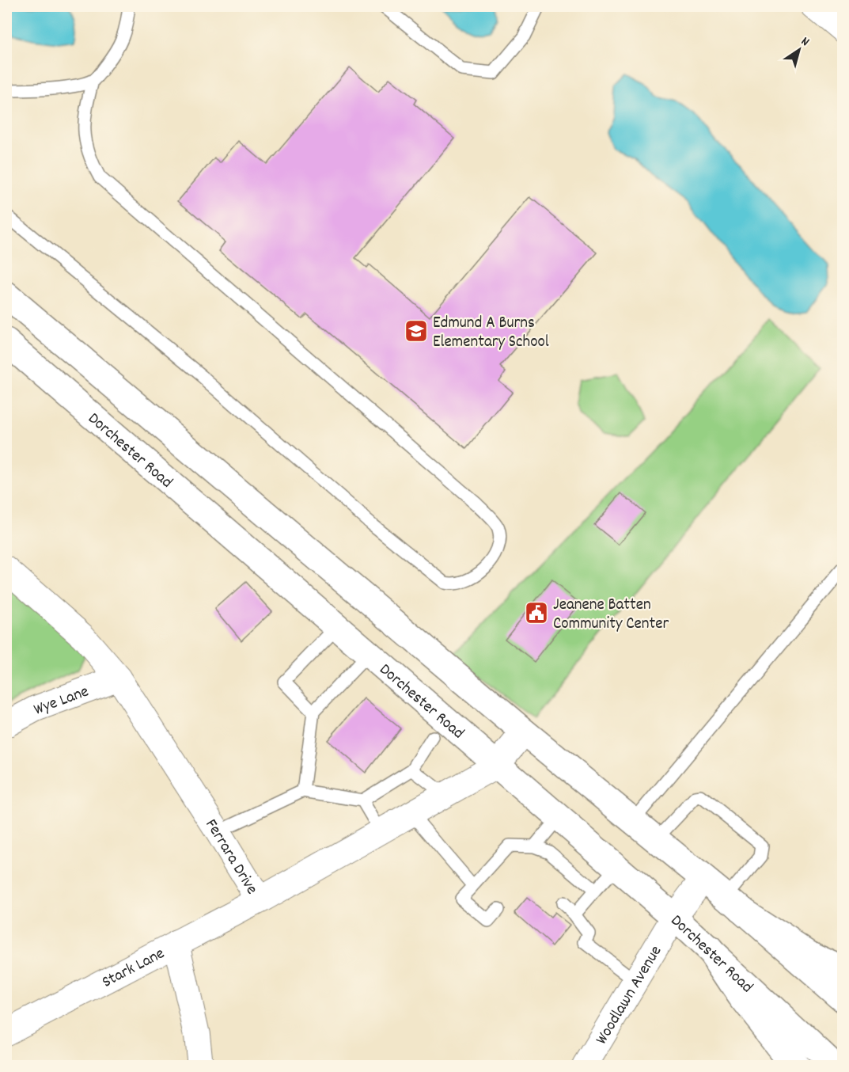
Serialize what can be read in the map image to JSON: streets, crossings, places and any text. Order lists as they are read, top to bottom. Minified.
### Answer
{"streets":{"main road":["Dorchester Road"],"street":["Wye Lane","Ferrara Drive","Stark Lane","Woodlawn Avenue"]},"crossings":[["Dorchester Road","Ferrara Drive"],["Dorchester Road","Woodlawn Avenue"],["Wye Lane","Ferrara Drive"],["Ferrara Drive","Stark Lane"]],"places":{"school or university":["Edmund A Burns Elementary School"],"public building":["Jeanene Batten Community Center"]},"north":"top right"}
